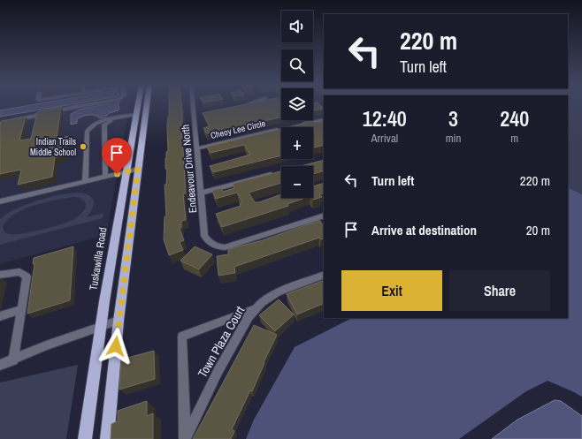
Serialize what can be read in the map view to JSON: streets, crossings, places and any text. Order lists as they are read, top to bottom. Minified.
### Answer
{"streets":{"main road":["Tuskawilla Road"],"street":["Cheoy Lee Circle","Endeavour Drive North","Town Plaza Court"]},"crossings":[["Cheoy Lee Circle","Endeavour Drive North"]],"places":["Indian Trails Middle School"],"page":{"map_buttons":["+","−"],"turn":["220 m","Turn left"],"eta":["12:40","Arrival","3","min","240","m"],"list":[{"name":"Turn left","value":"220 m"},{"name":"Arrive at destination","value":"20 m"}],"buttons":["Exit","Share"]}}
